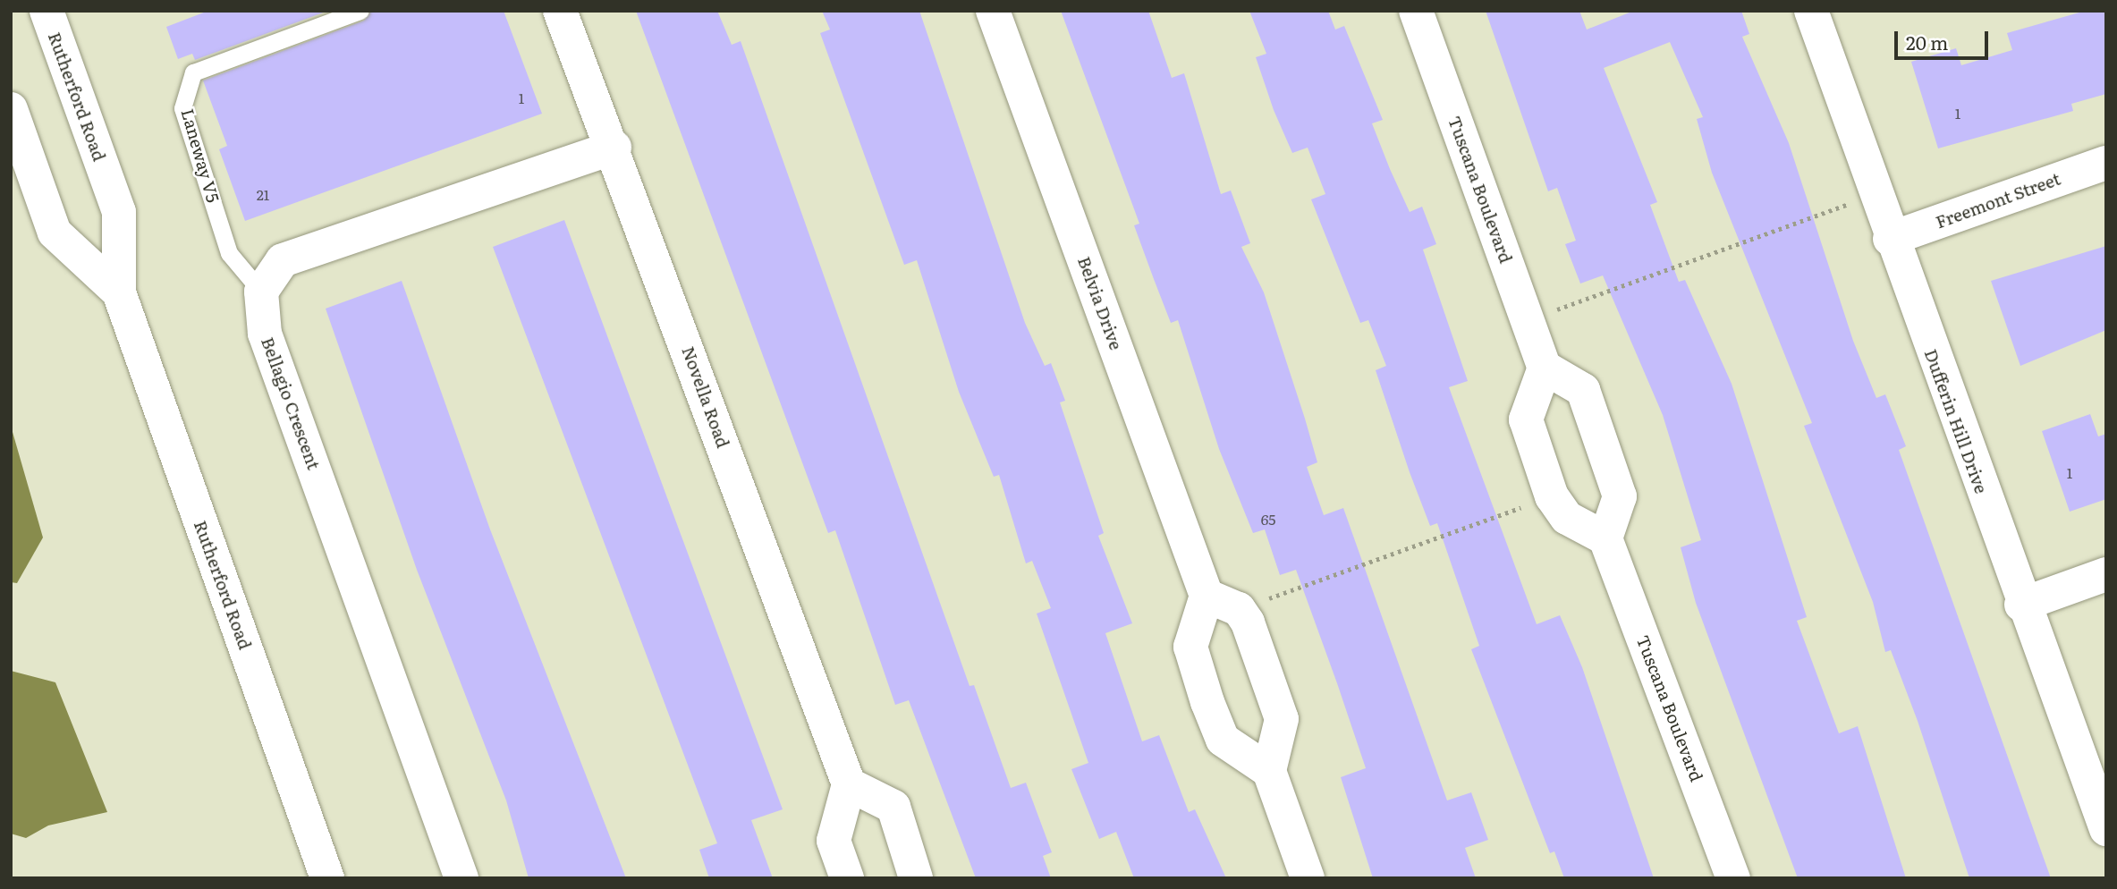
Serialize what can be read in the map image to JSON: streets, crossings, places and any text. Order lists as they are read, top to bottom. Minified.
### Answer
{"streets":{"street":["Rutherford Road","Tuscana Boulevard","Freemont Street","Belvia Drive","Novella Road","Bellagio Crescent","Dufferin Hill Drive"],"lane":["Laneway V5"]},"crossings":[["Laneway V5","Bellagio Crescent"],["Freemont Street","Dufferin Hill Drive"]],"house_numbers":["1","1","21","1","65"],"scale_bar":"20 m"}
